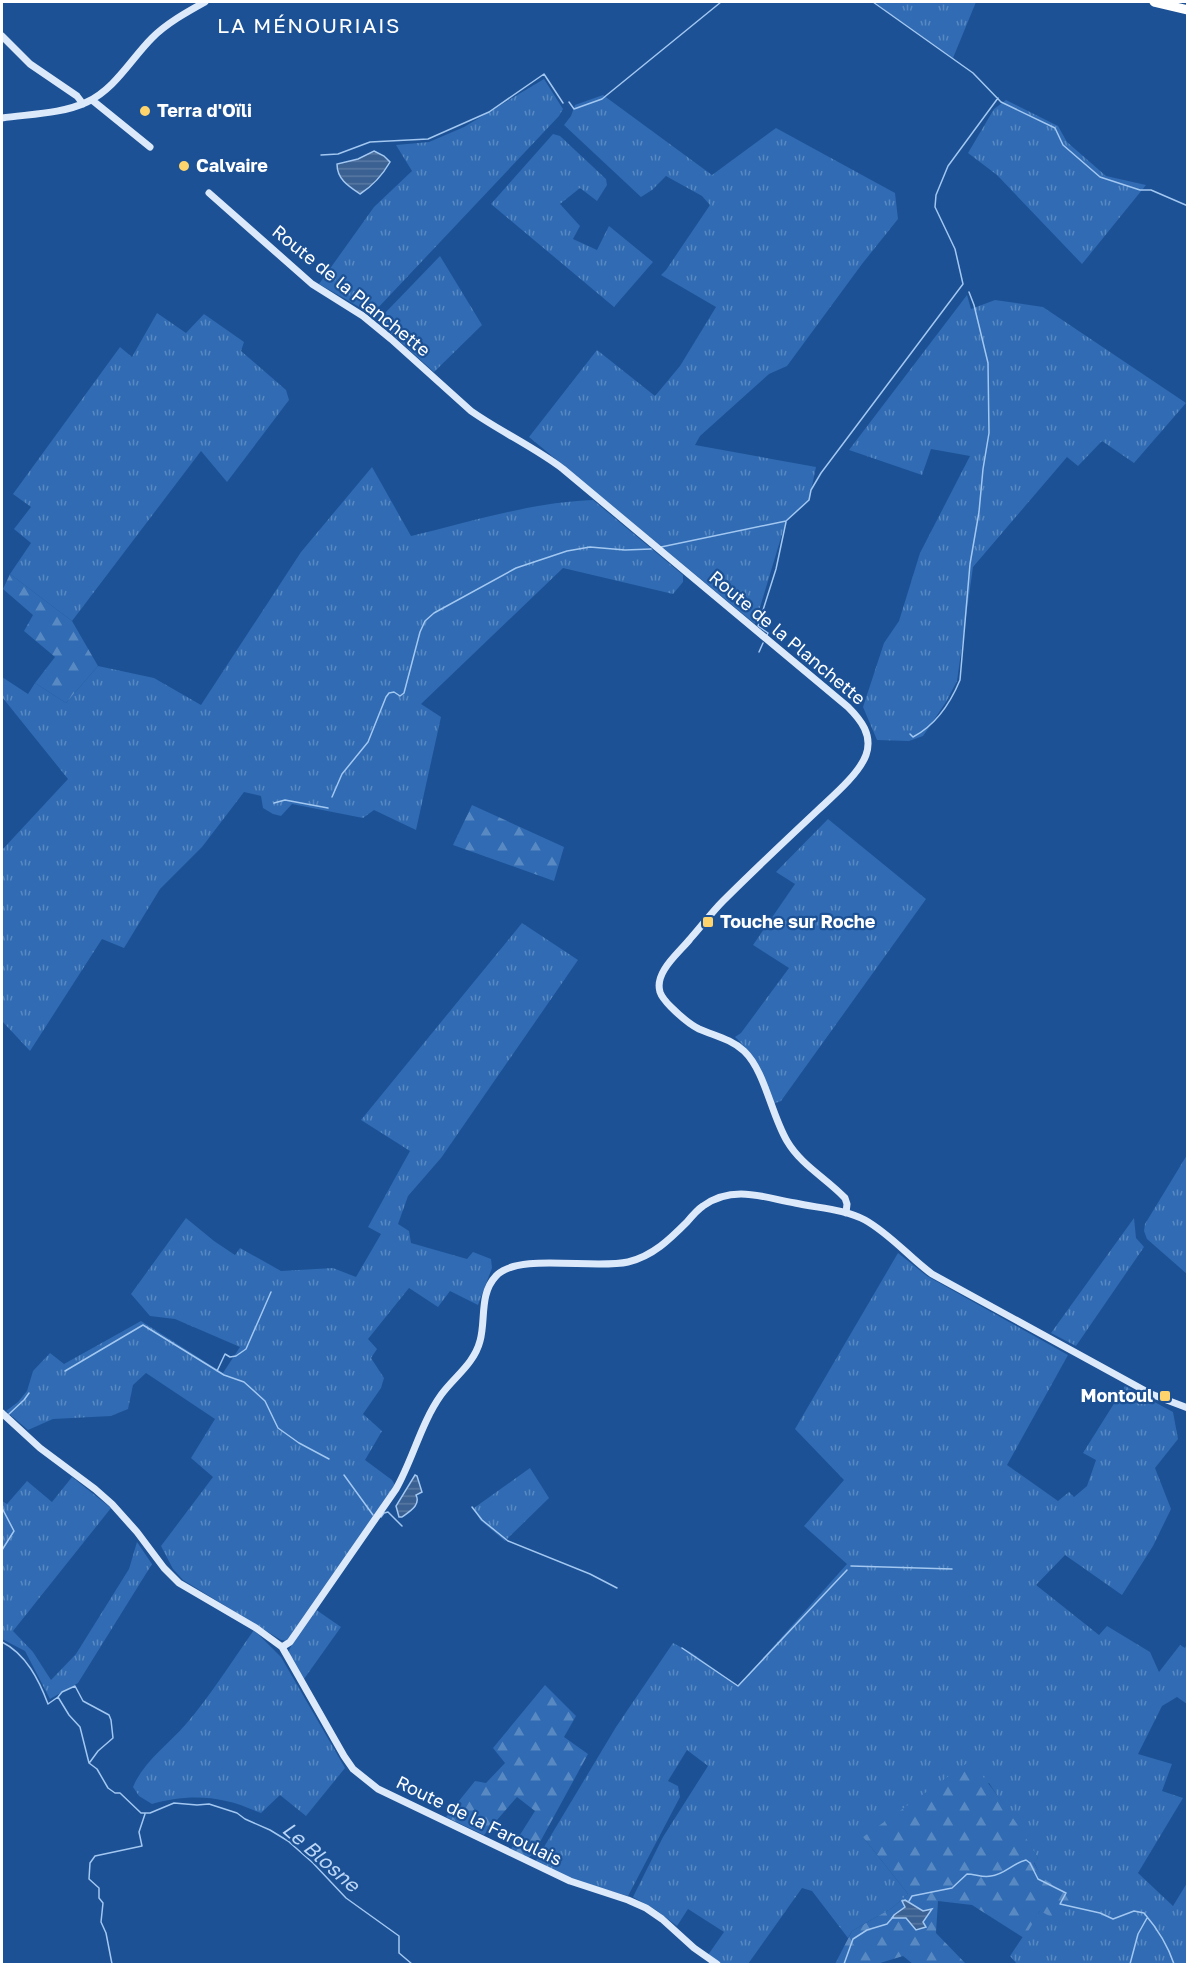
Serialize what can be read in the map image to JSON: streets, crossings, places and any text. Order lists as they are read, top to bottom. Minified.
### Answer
{"streets":{"street":["Route de la Planchette","Route de la Faroulais"]},"districts":["LA MÉNOURIAIS"],"water":["Le Blosne"],"places":{"other":["Terra d'Oïli","Calvaire"],"transit":["Touche sur Roche","Montoul"]}}
